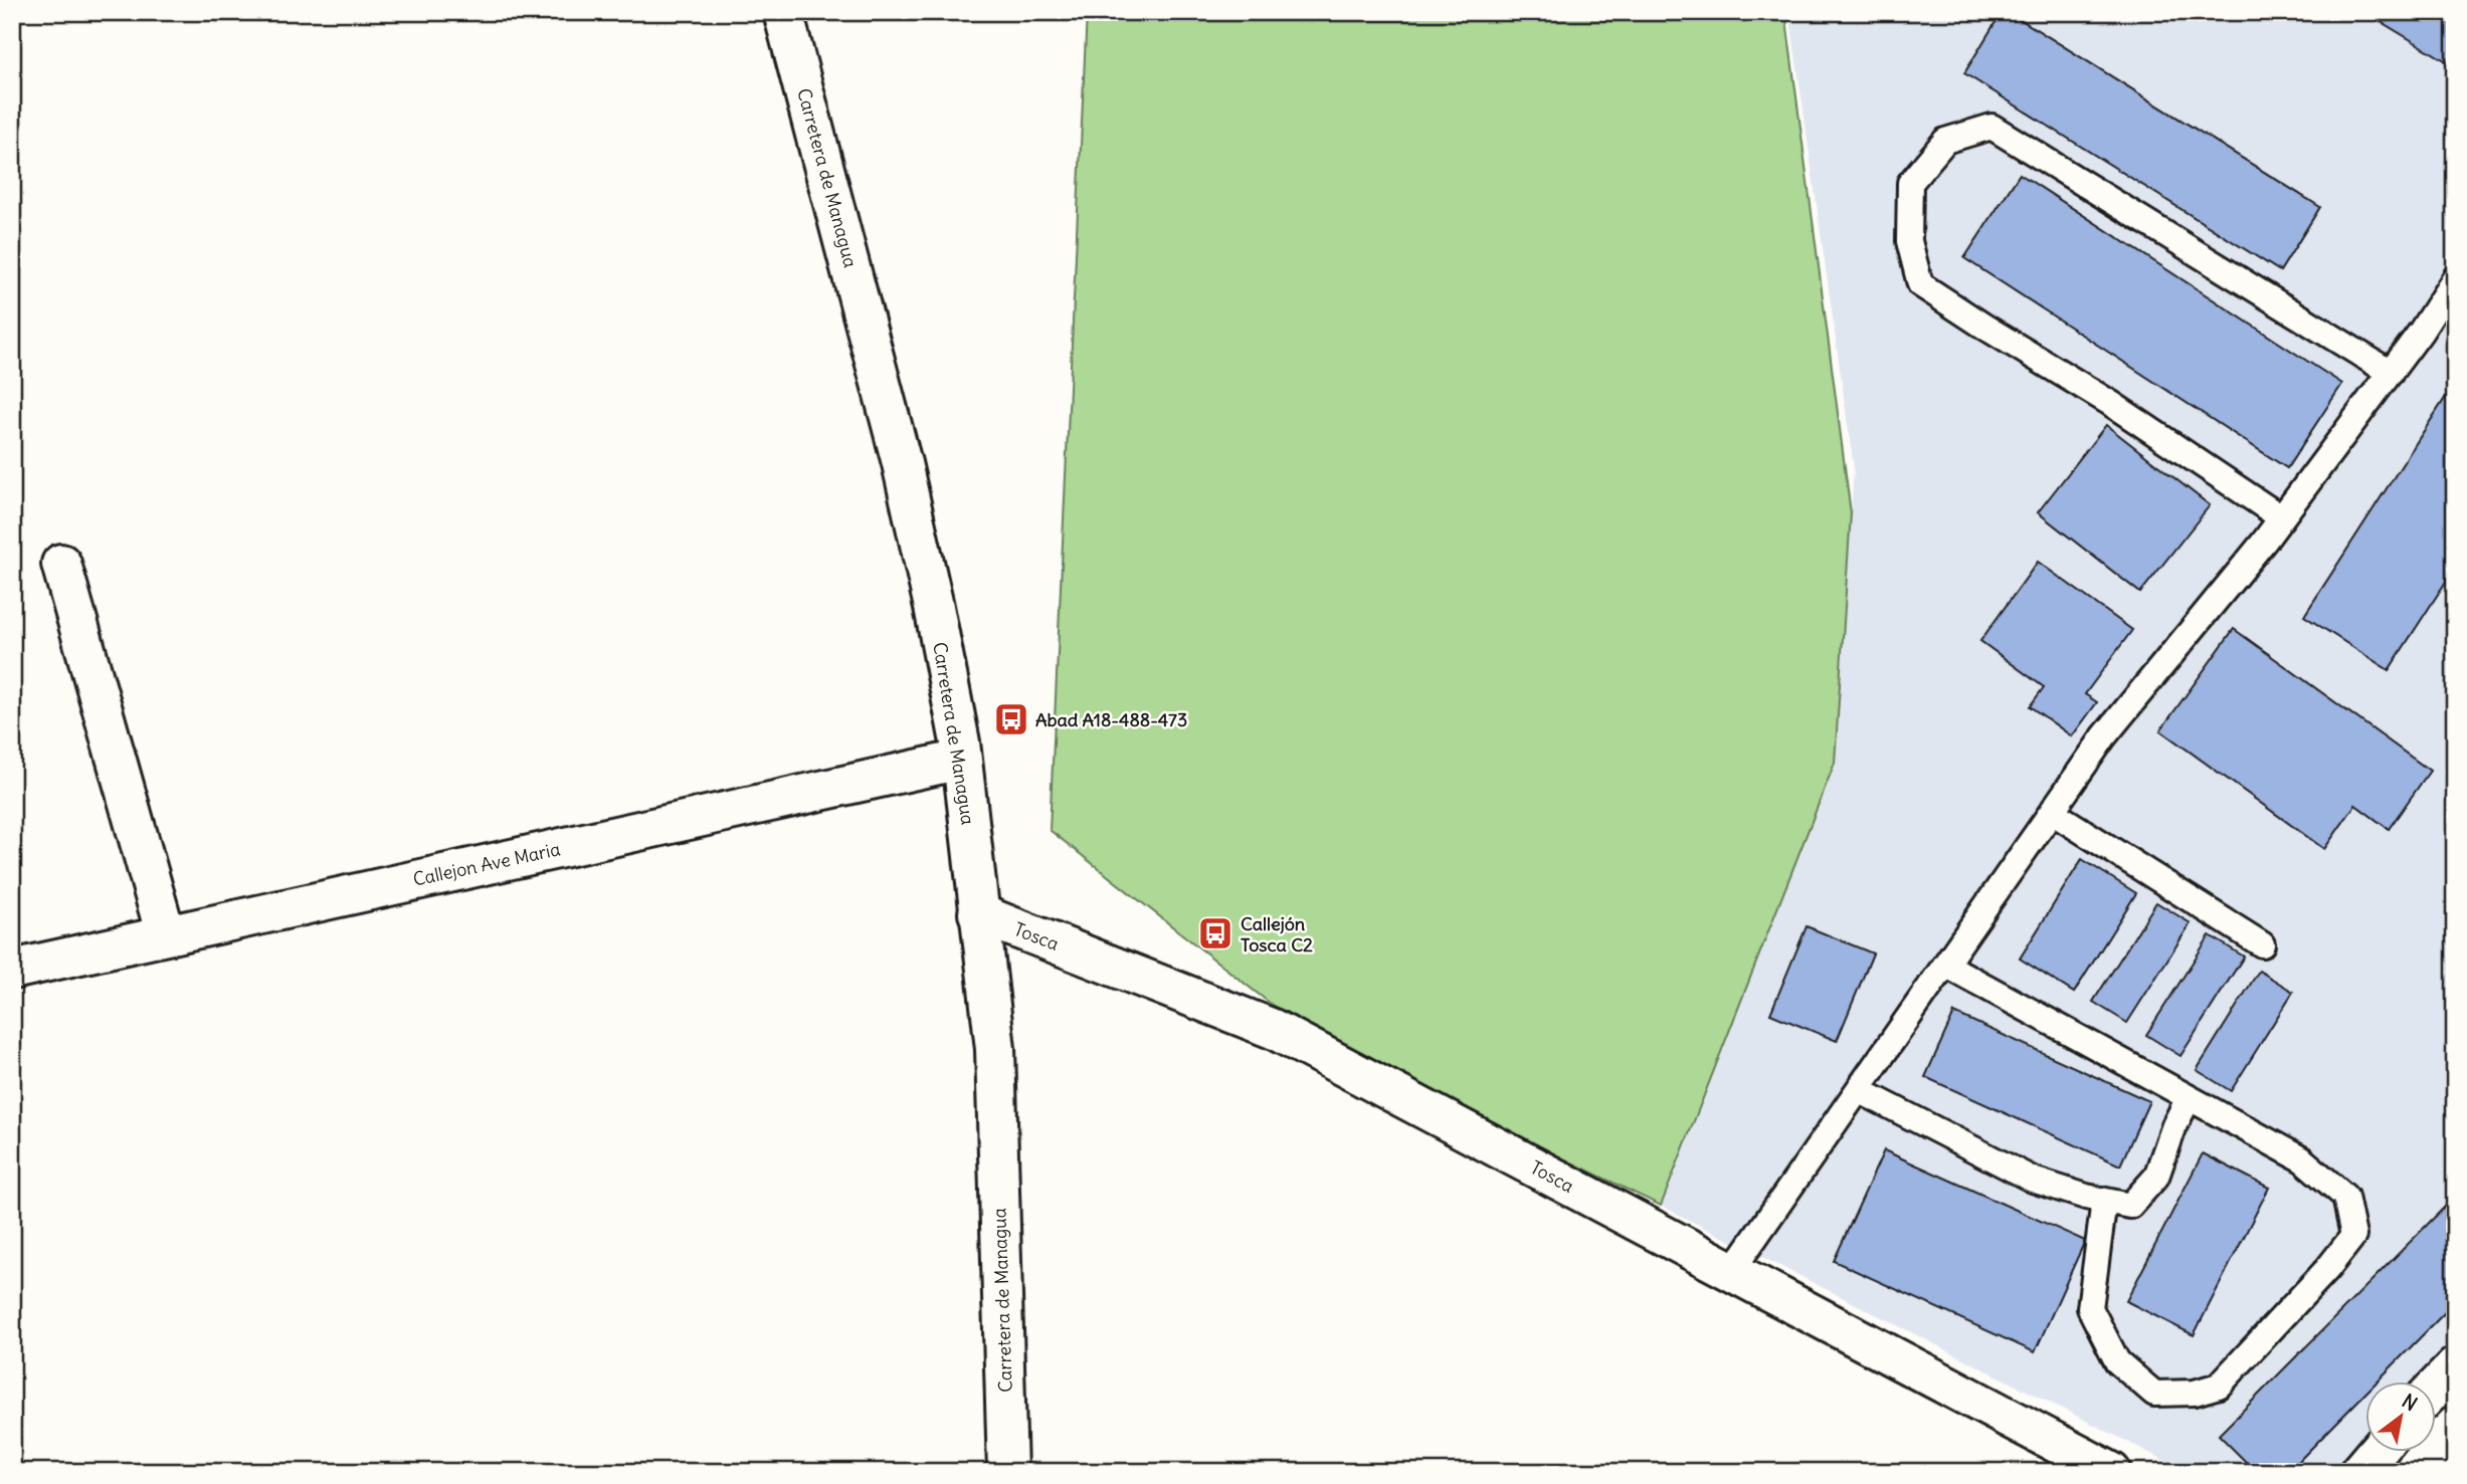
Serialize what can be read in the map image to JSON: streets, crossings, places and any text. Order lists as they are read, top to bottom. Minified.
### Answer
{"streets":{"street":["Carretera de Managua","Callejon Ave Maria","Tosca"]},"crossings":[["Carretera de Managua","Callejon Ave Maria"],["Carretera de Managua","Tosca"]],"places":{"bus stop":["Abad A18-488-473","Callejón Tosca C2"]},"north":"top right"}
